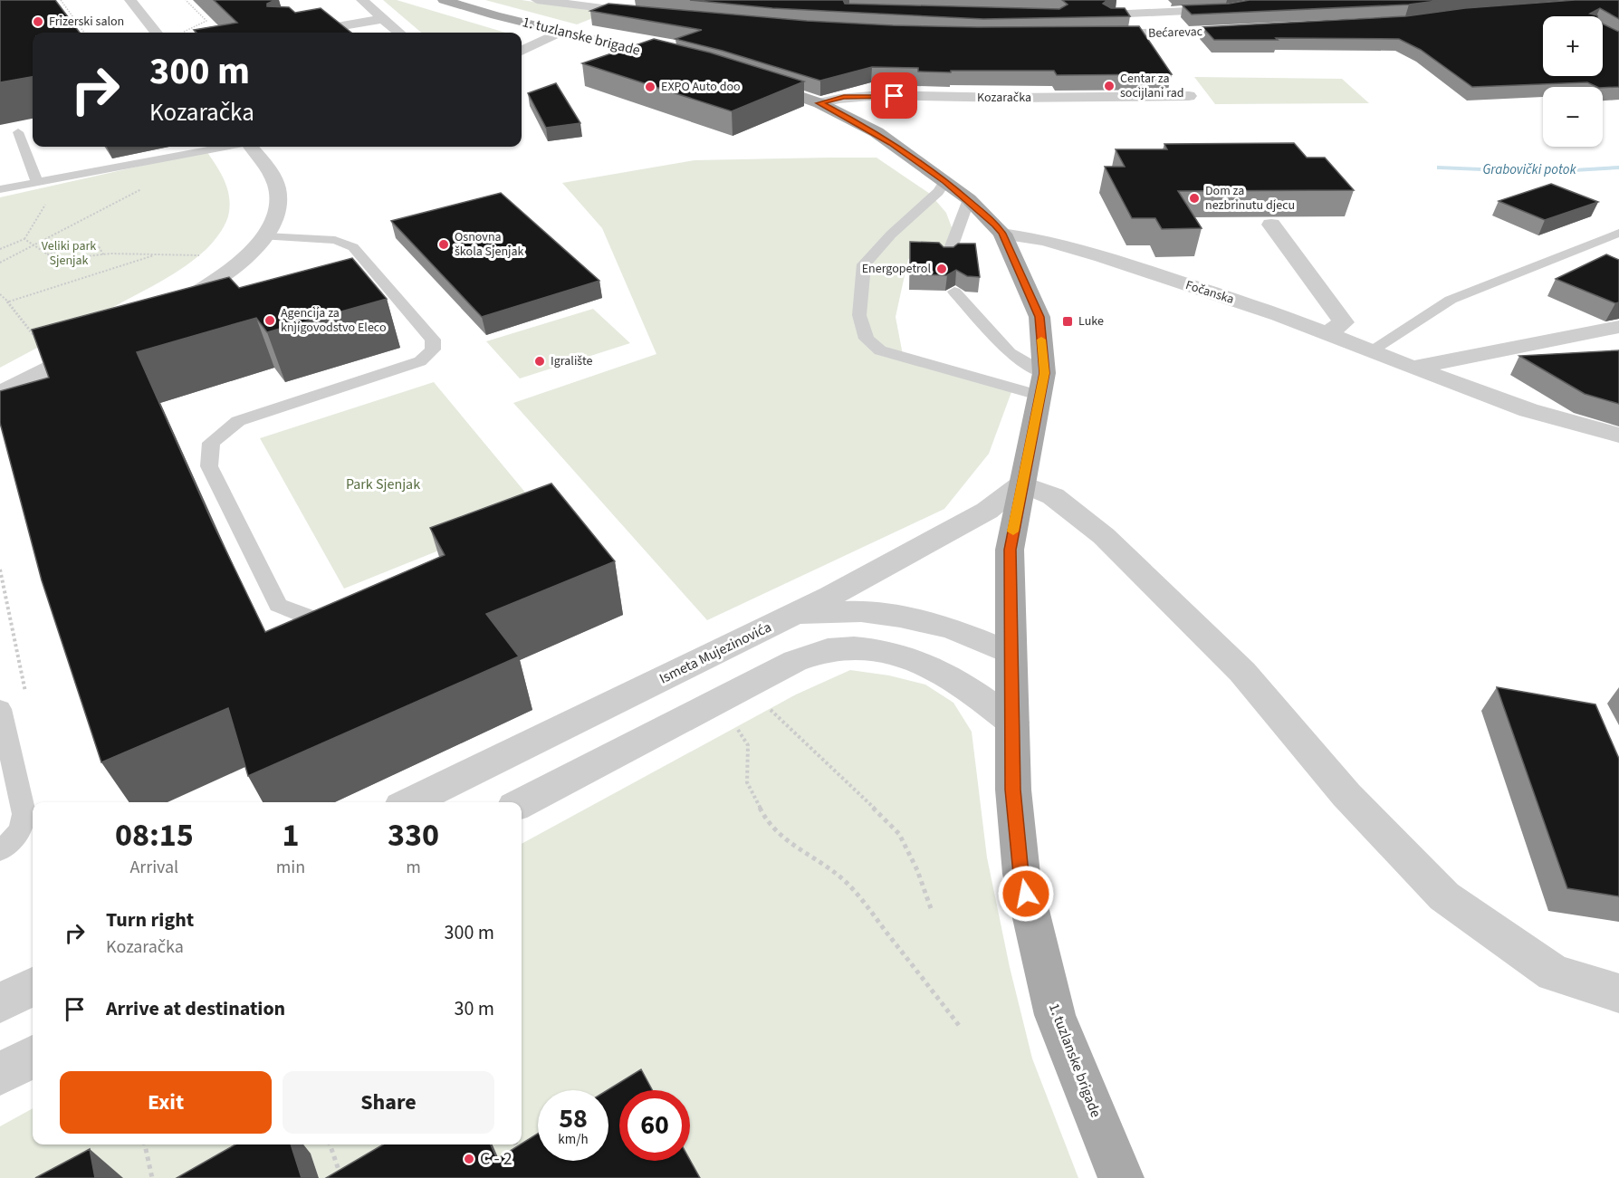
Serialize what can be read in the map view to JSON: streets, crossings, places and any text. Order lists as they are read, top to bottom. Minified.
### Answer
{"streets":{"main road":["1. tuzlanske brigade"],"street":["Bećarevac","Kozaračka","Fočanska","Ismeta Mujezinovića"]},"crossings":[["1. tuzlanske brigade","Kozaračka"],["1. tuzlanske brigade","Fočanska"],["1. tuzlanske brigade","Ismeta Mujezinovića"]],"water":["Grabovički potok"],"parks":["Veliki park Sjenjak","Park Sjenjak"],"places":{"other":["Frizerski salon","Centar za socijlani rad","EXPO Auto doo","Dom za nezbrinutu djecu","Osnovna škola Sjenjak","Energopetrol","Agencija za knjigovodstvo Eleco","Igralište","C - 2"],"transit":["Luke"]},"page":{"map_buttons":["+","−"],"turn":["300 m","Kozaračka"],"eta":["08:15","Arrival","1","min","330","m"],"list":[{"name":"Turn right","note":"Kozaračka","value":"300 m"},{"name":"Arrive at destination","value":"30 m"}],"buttons":["Exit","Share"],"speed":"58 km/h","limit":"60"}}
